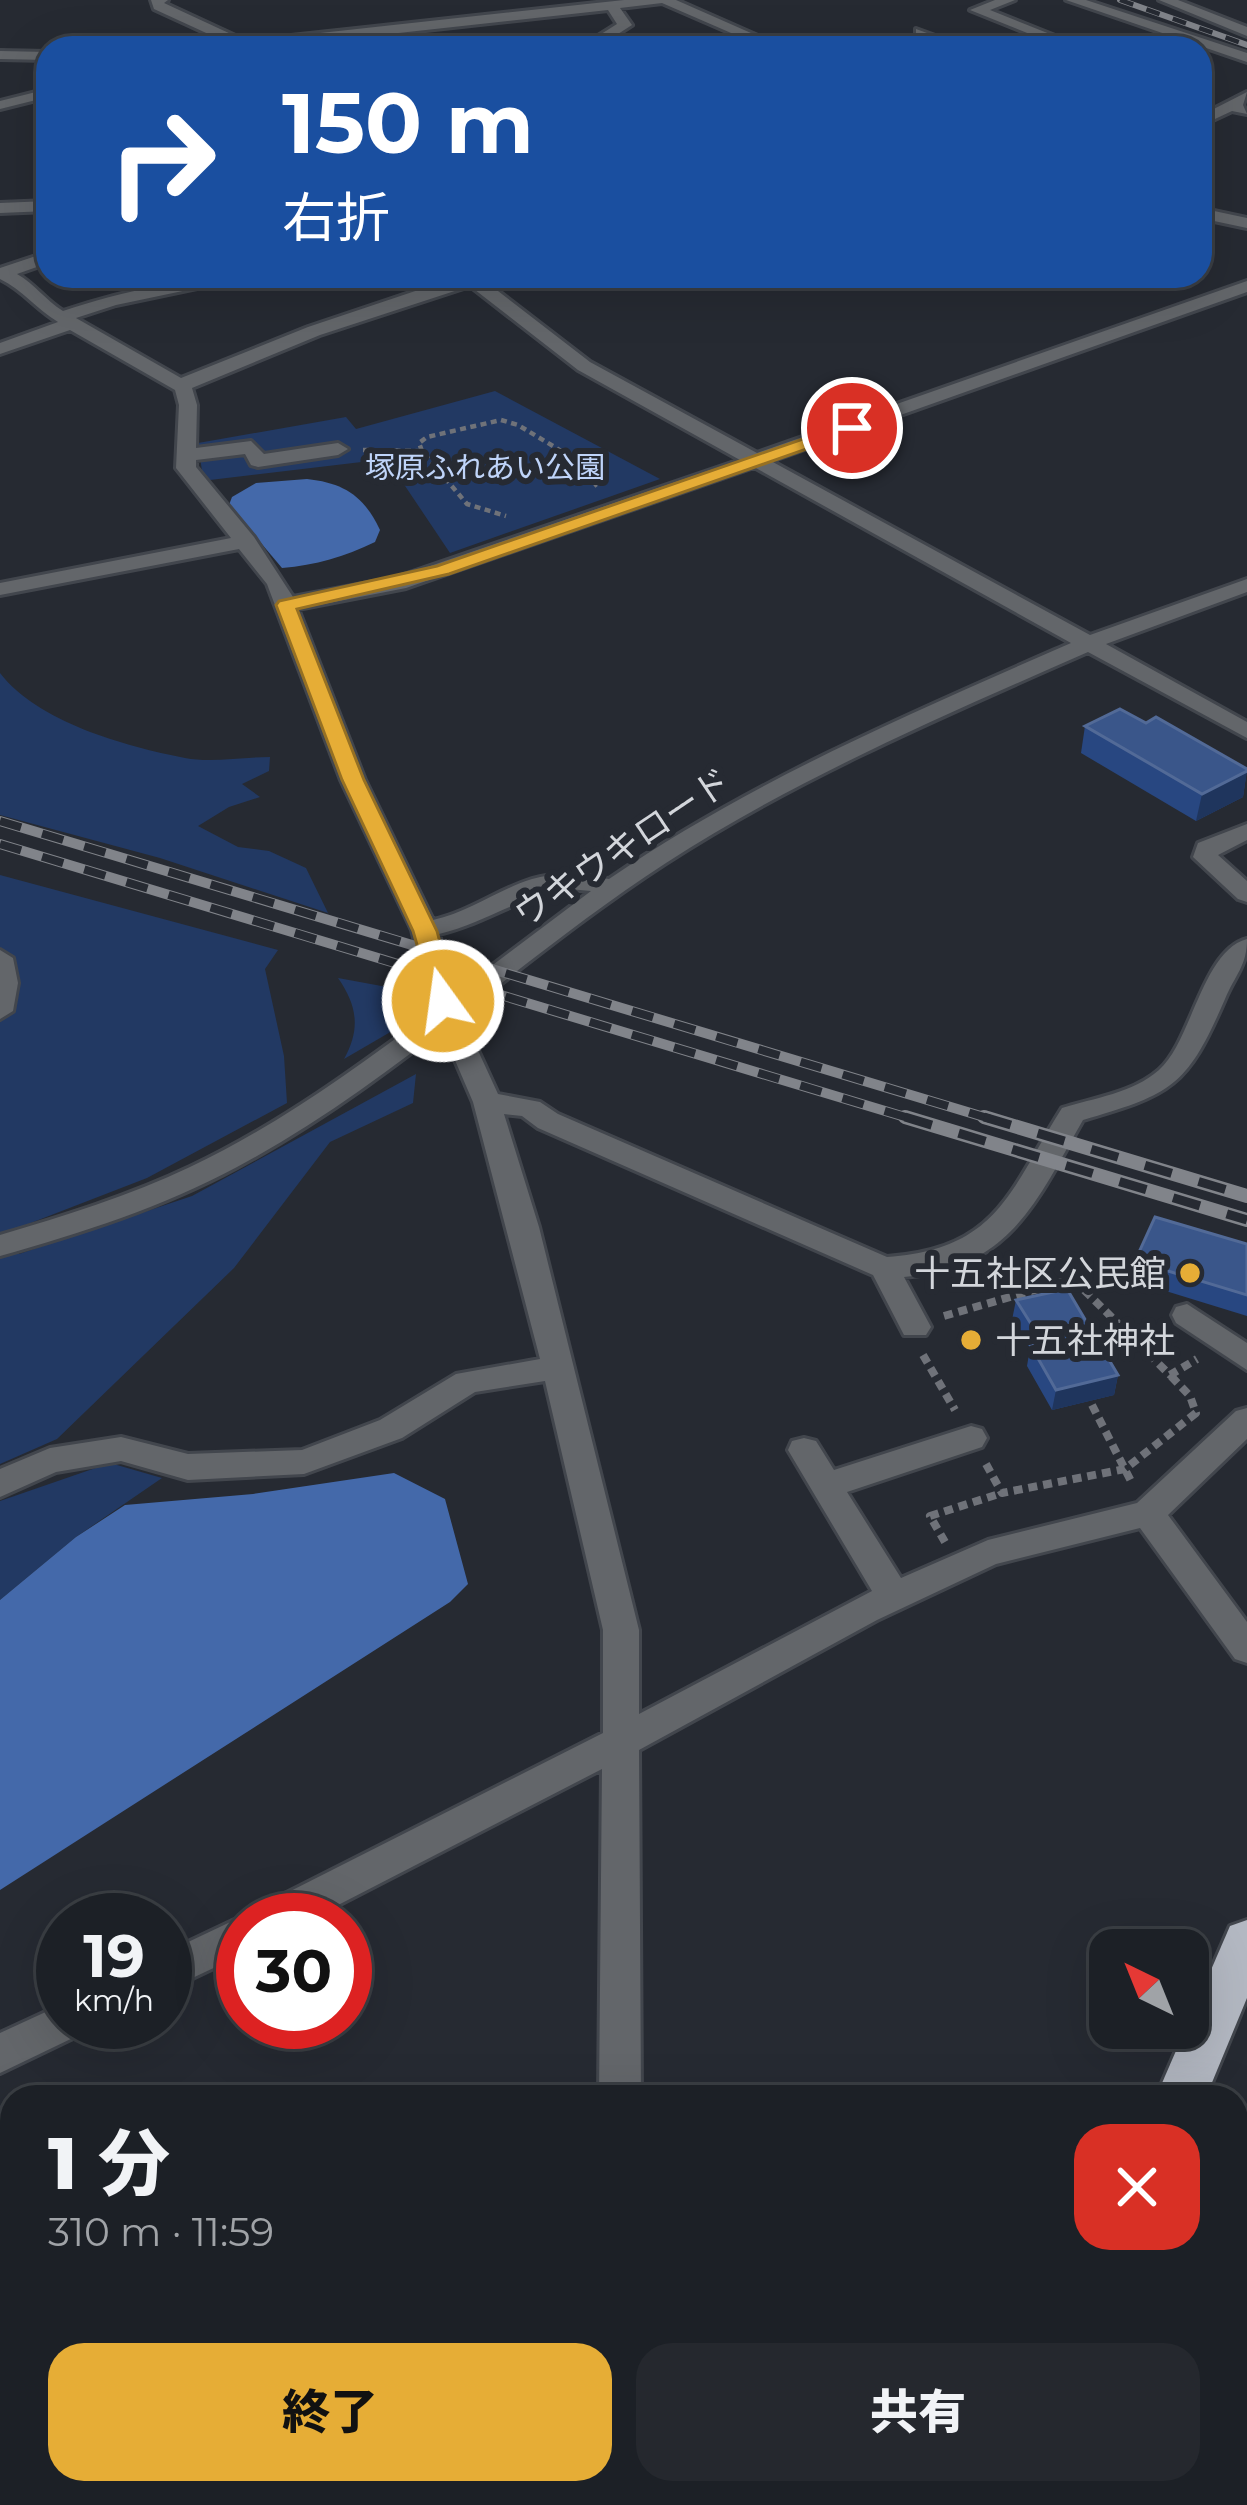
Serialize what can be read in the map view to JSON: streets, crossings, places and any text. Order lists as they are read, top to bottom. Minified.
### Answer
{"streets":{"street":["ウキウキロード"]},"parks":["塚原ふれあい公園"],"places":["十五社区公民館","十五社神社"],"north":"top left","page":{"turn":["150 m","右折"],"speed":"19 km/h","limit":"30","heading":["1 分","310 m · 11:59"],"buttons":["終了","共有"]}}
